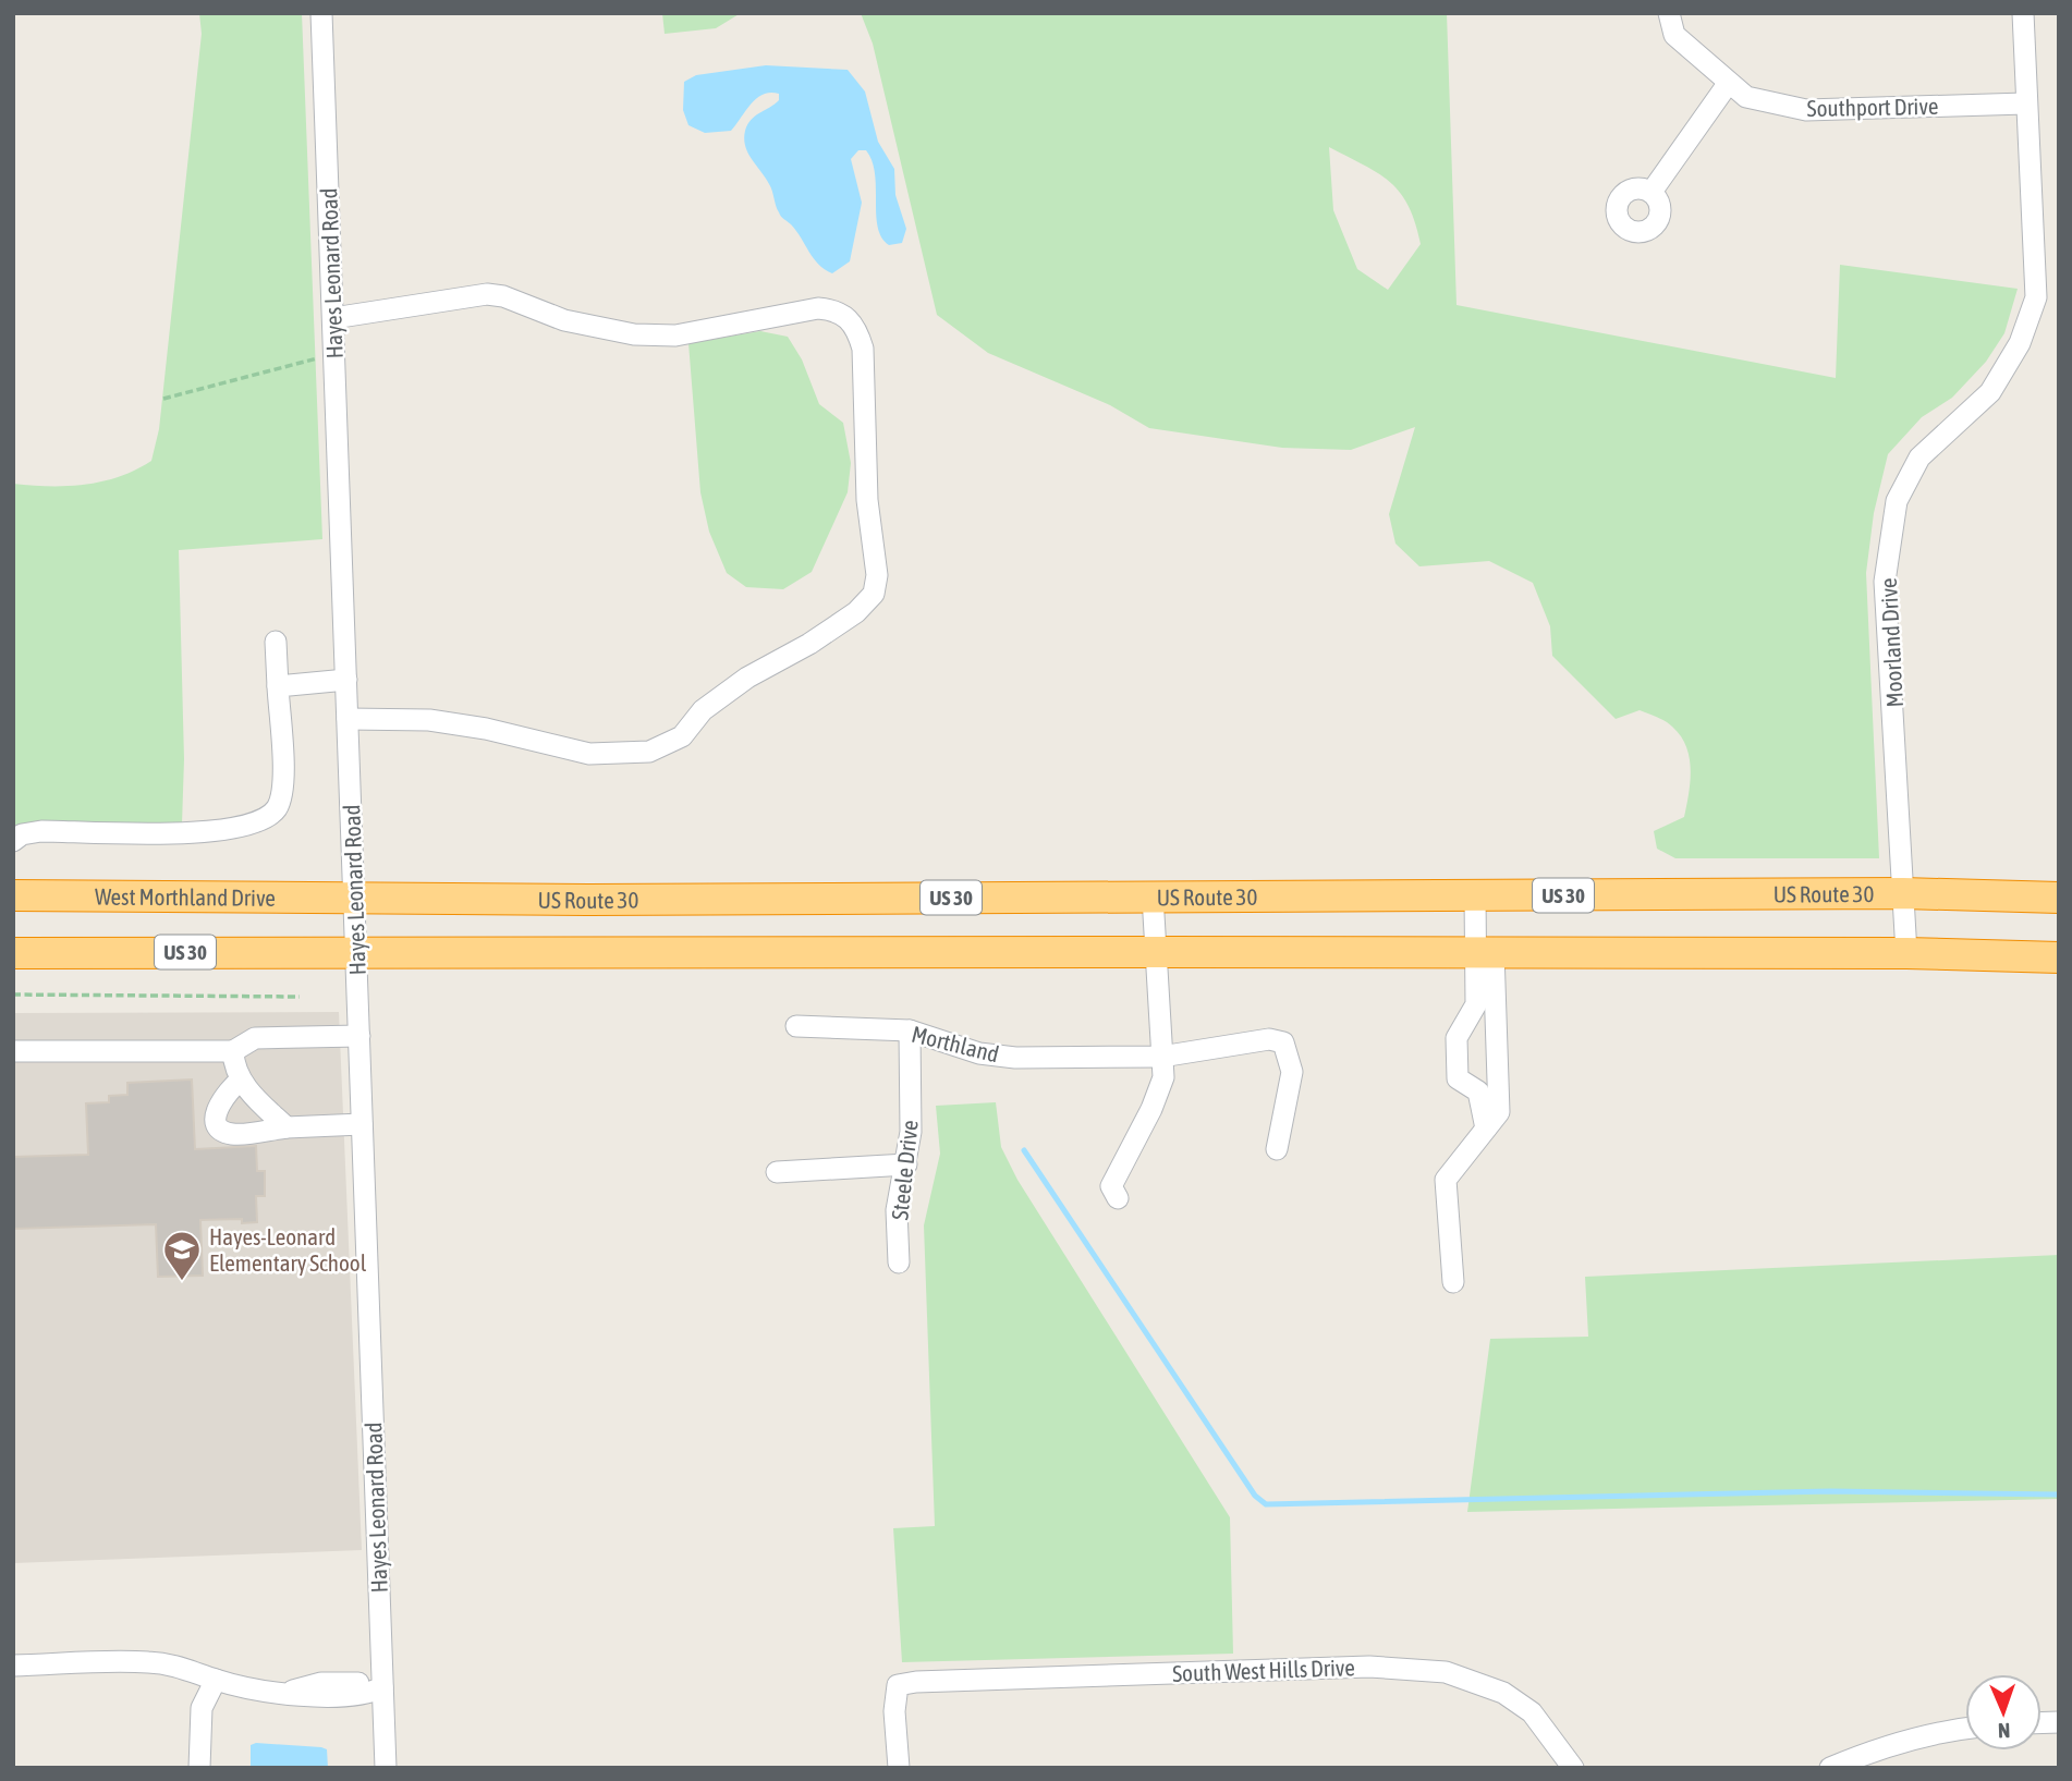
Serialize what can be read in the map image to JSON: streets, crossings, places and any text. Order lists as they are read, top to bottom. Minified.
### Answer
{"streets":{"highway":["US Route 30","US 30","West Morthland Drive"],"street":["Southport Drive","Hayes Leonard Road","Moorland Drive","Morthland","Steele Drive","South West Hills Drive"]},"crossings":[["Southport Drive","Moorland Drive"],["Hayes Leonard Road","US Route 30"],["Hayes Leonard Road","US 30"],["Hayes Leonard Road","West Morthland Drive"],["Moorland Drive","US Route 30"],["Moorland Drive","US 30"],["US Route 30","West Morthland Drive"],["Morthland","Steele Drive"]],"places":{"school or university":["Hayes-Leonard Elementary School"]},"north":"bottom"}
